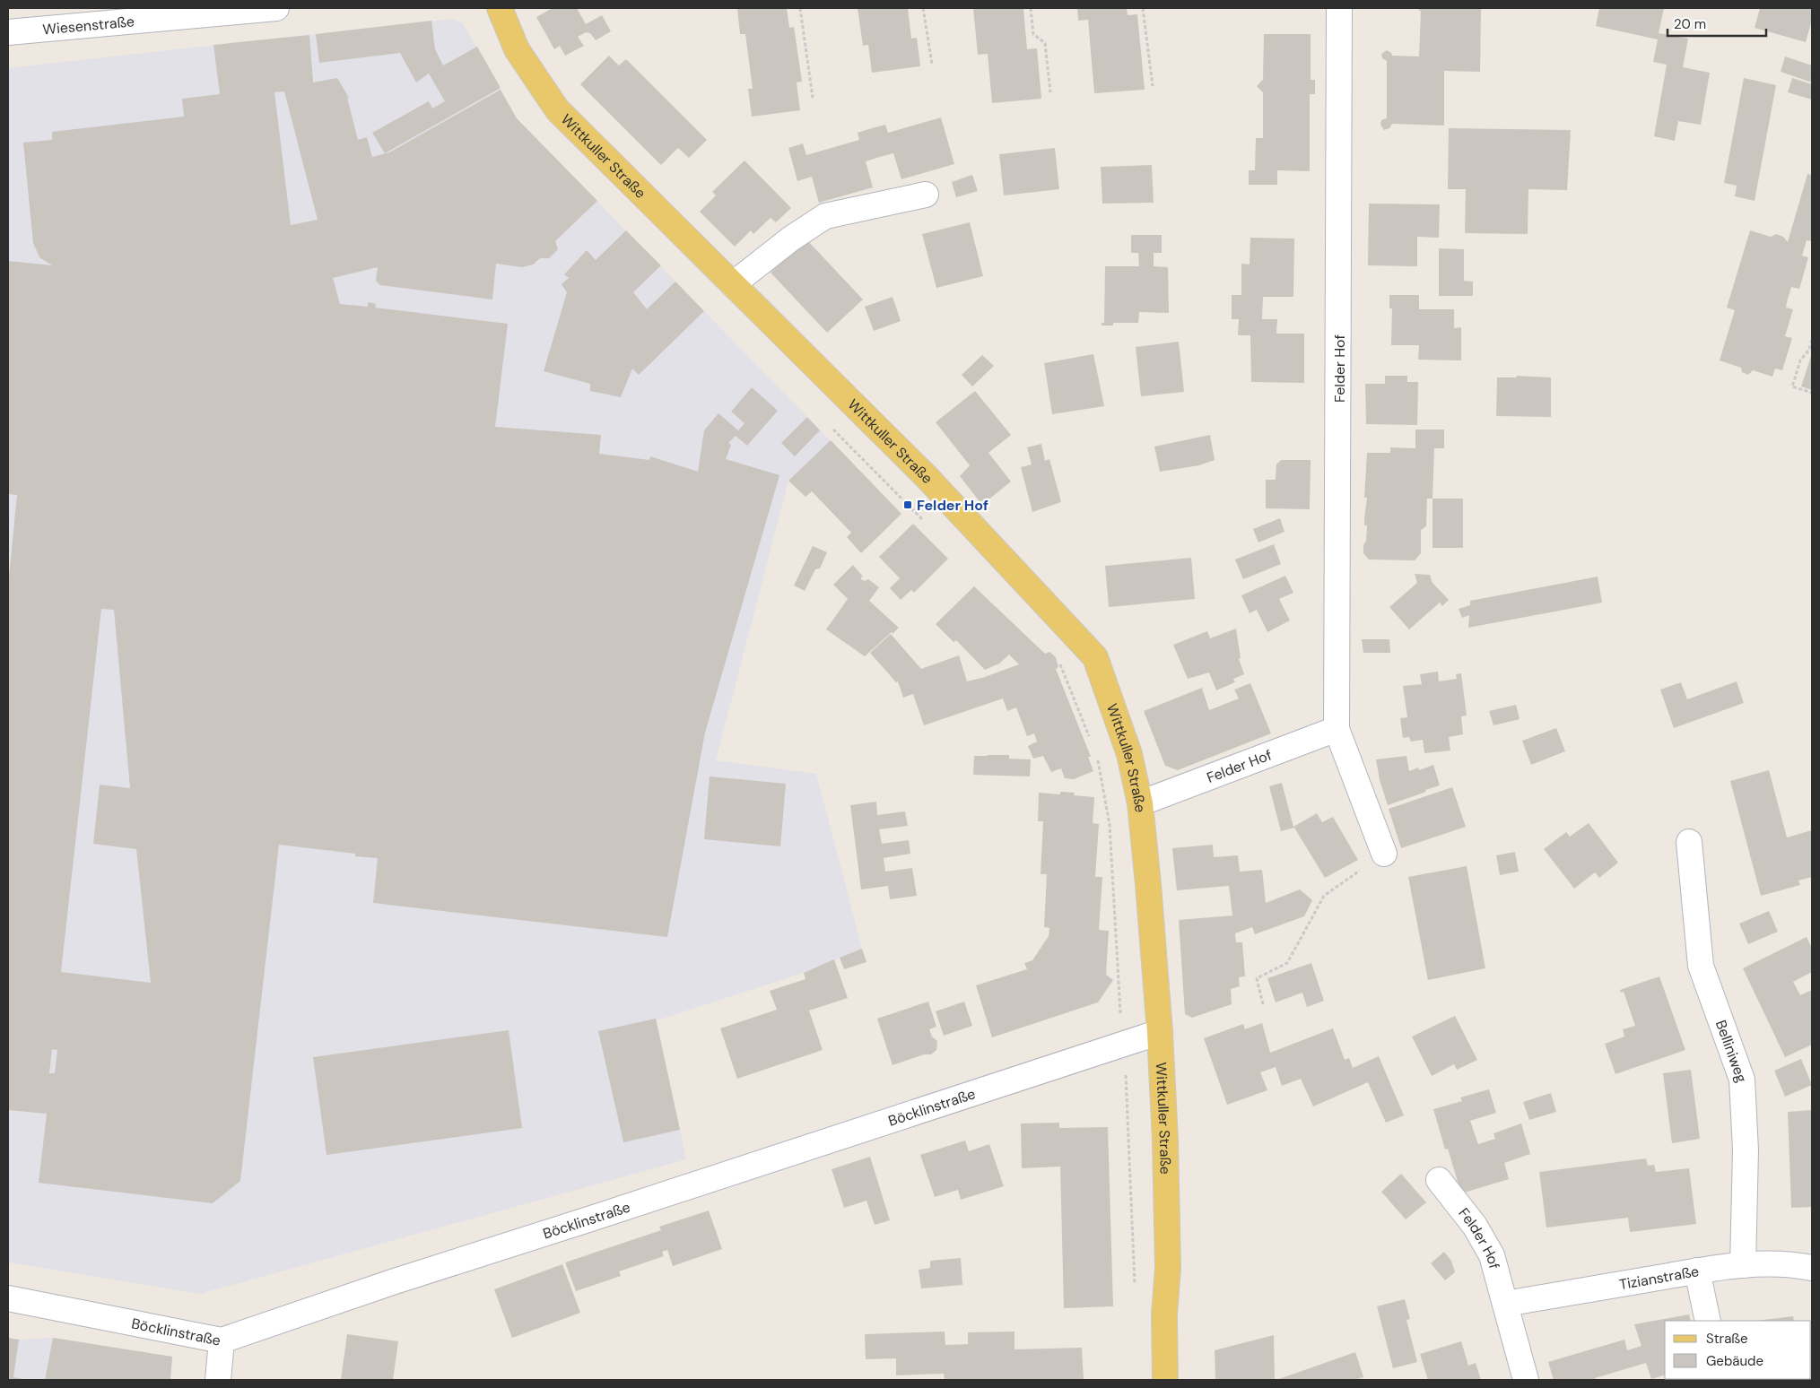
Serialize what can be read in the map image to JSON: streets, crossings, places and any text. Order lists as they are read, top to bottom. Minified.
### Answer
{"streets":{"main road":["Wittkuller Straße"],"street":["Wiesenstraße","Felder Hof","Belliniweg","Böcklinstraße","Tizianstraße"]},"crossings":[["Wittkuller Straße","Felder Hof"],["Wittkuller Straße","Böcklinstraße"],["Felder Hof","Tizianstraße"],["Belliniweg","Tizianstraße"]],"places":{"transit":["Felder Hof"]},"legend":["Straße","Gebäude"],"scale_bar":"20 m"}
